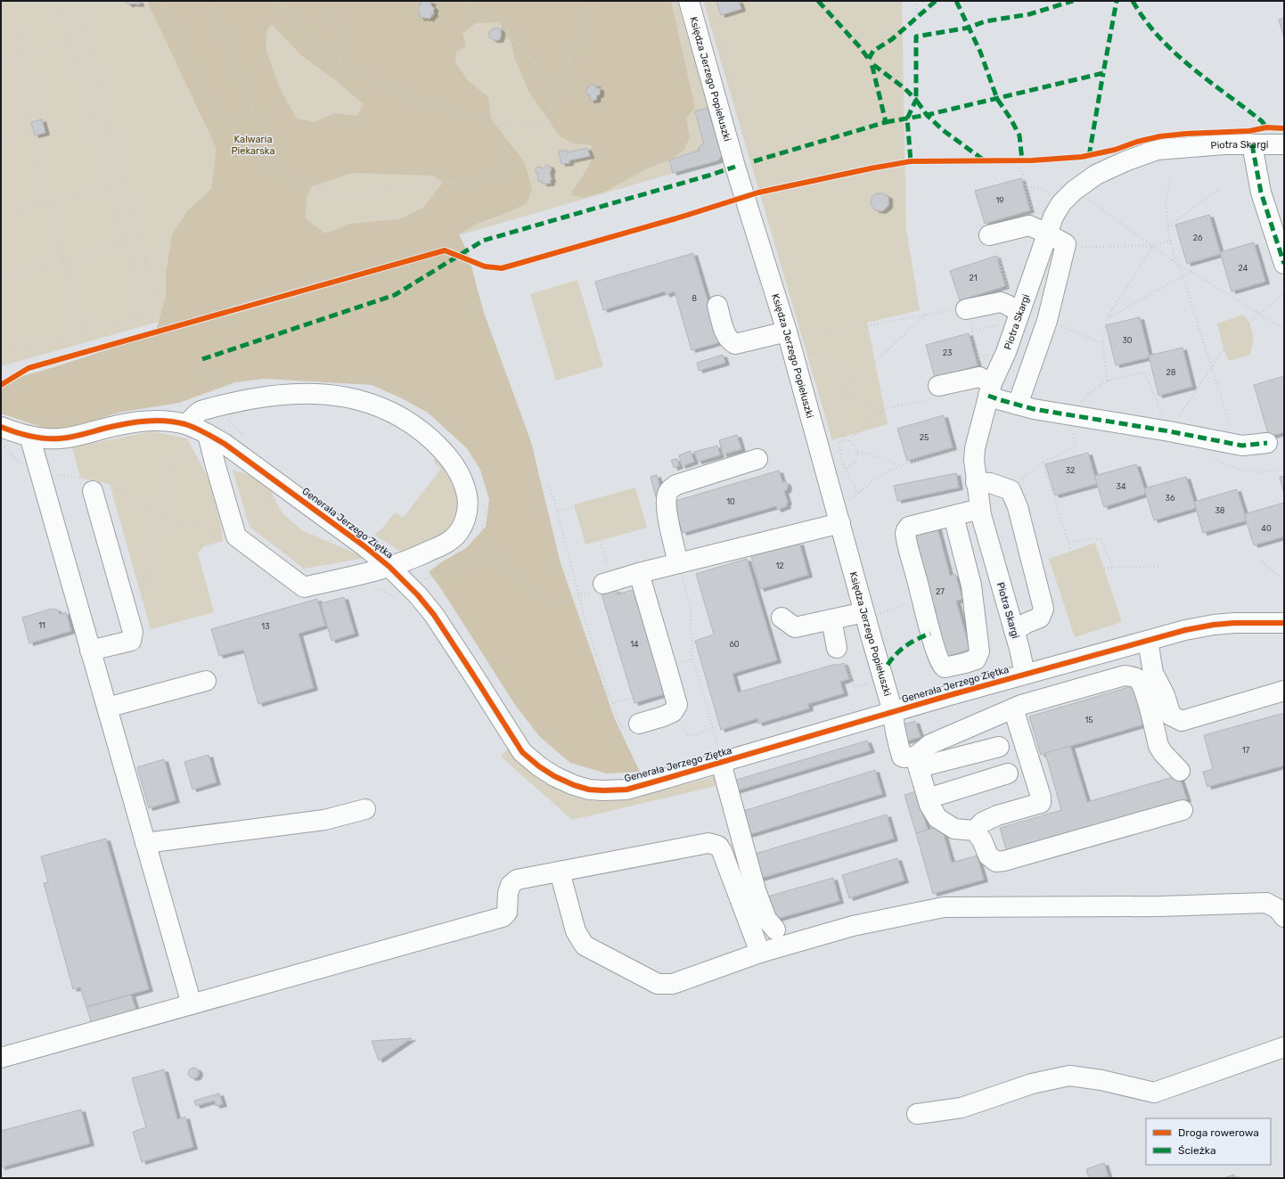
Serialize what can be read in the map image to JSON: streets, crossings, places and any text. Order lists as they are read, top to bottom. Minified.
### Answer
{"streets":{"street":["Księdza Jerzego Popiełuszki","Piotra Skargi","Generała Jerzego Ziętka"]},"crossings":[["Księdza Jerzego Popiełuszki","Generała Jerzego Ziętka"],["Piotra Skargi","Generała Jerzego Ziętka"]],"parks":["Kalwaria Piekarska"],"house_numbers":["19","26","24","21","8","30","23","28","25","32","34","36","10","38","40","12","27","11","13","14","60","15","17"],"legend":["Droga rowerowa","Ścieżka"]}
